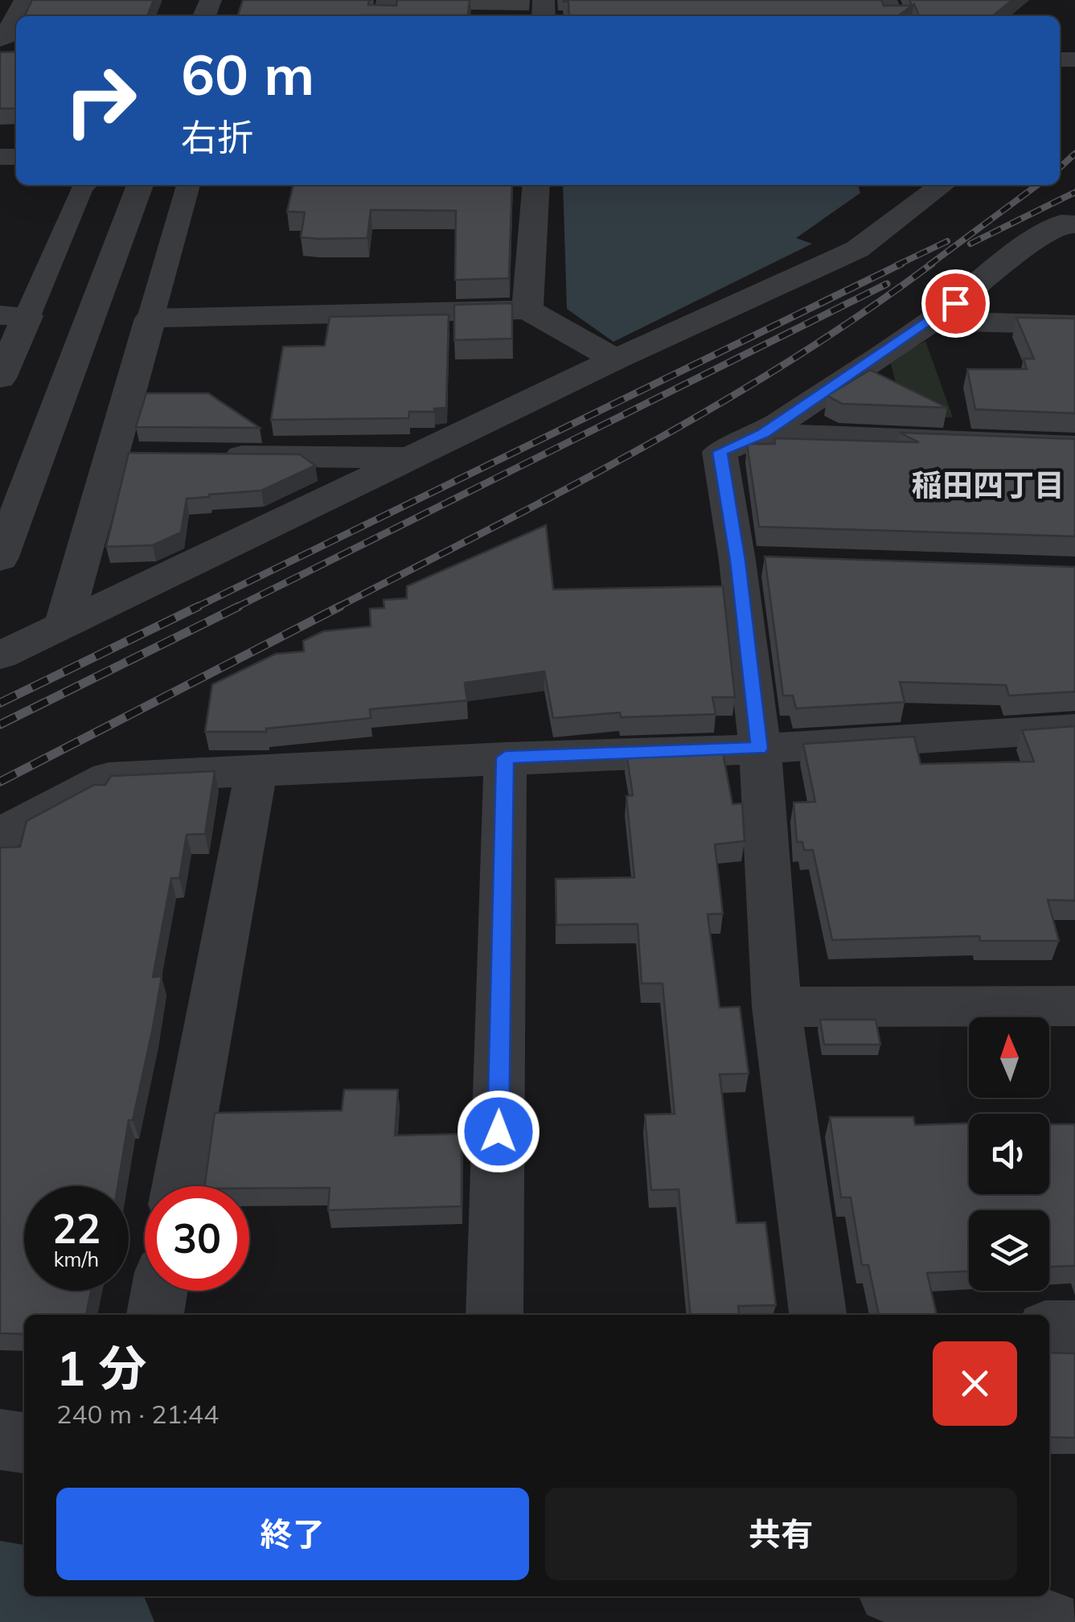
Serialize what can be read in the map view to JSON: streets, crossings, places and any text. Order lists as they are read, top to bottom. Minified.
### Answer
{"districts":["稲田四丁目"],"north":"top","page":{"turn":["60 m","右折"],"speed":"22 km/h","limit":"30","heading":["1 分","240 m · 21:44"],"buttons":["終了","共有"]}}
